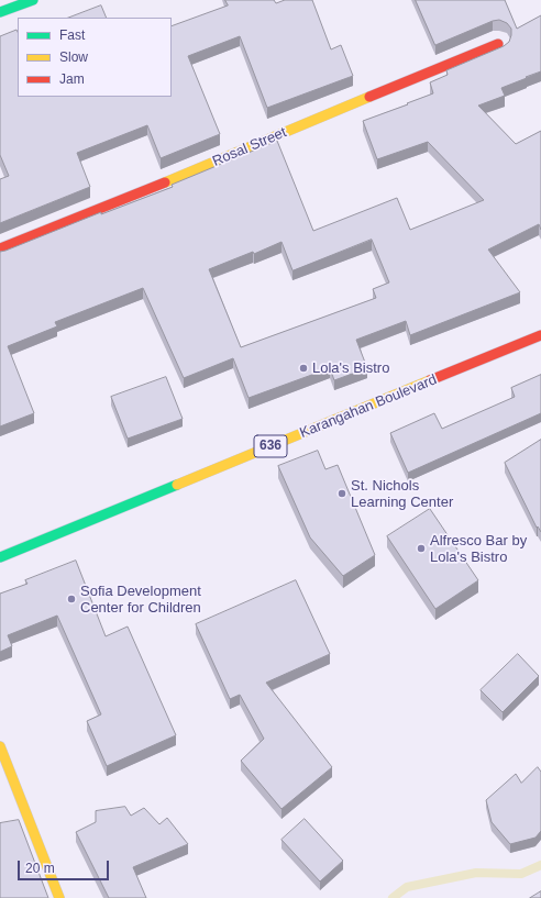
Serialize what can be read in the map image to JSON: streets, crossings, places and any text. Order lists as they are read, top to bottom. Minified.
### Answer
{"streets":{"street":["Rosal Street","Karangahan Boulevard","636"]},"places":["Lola's Bistro","St. Nichols Learning Center","Alfresco Bar by Lola's Bistro","Sofia Development Center for Children"],"legend":["Fast","Slow","Jam"],"scale_bar":"20 m"}
